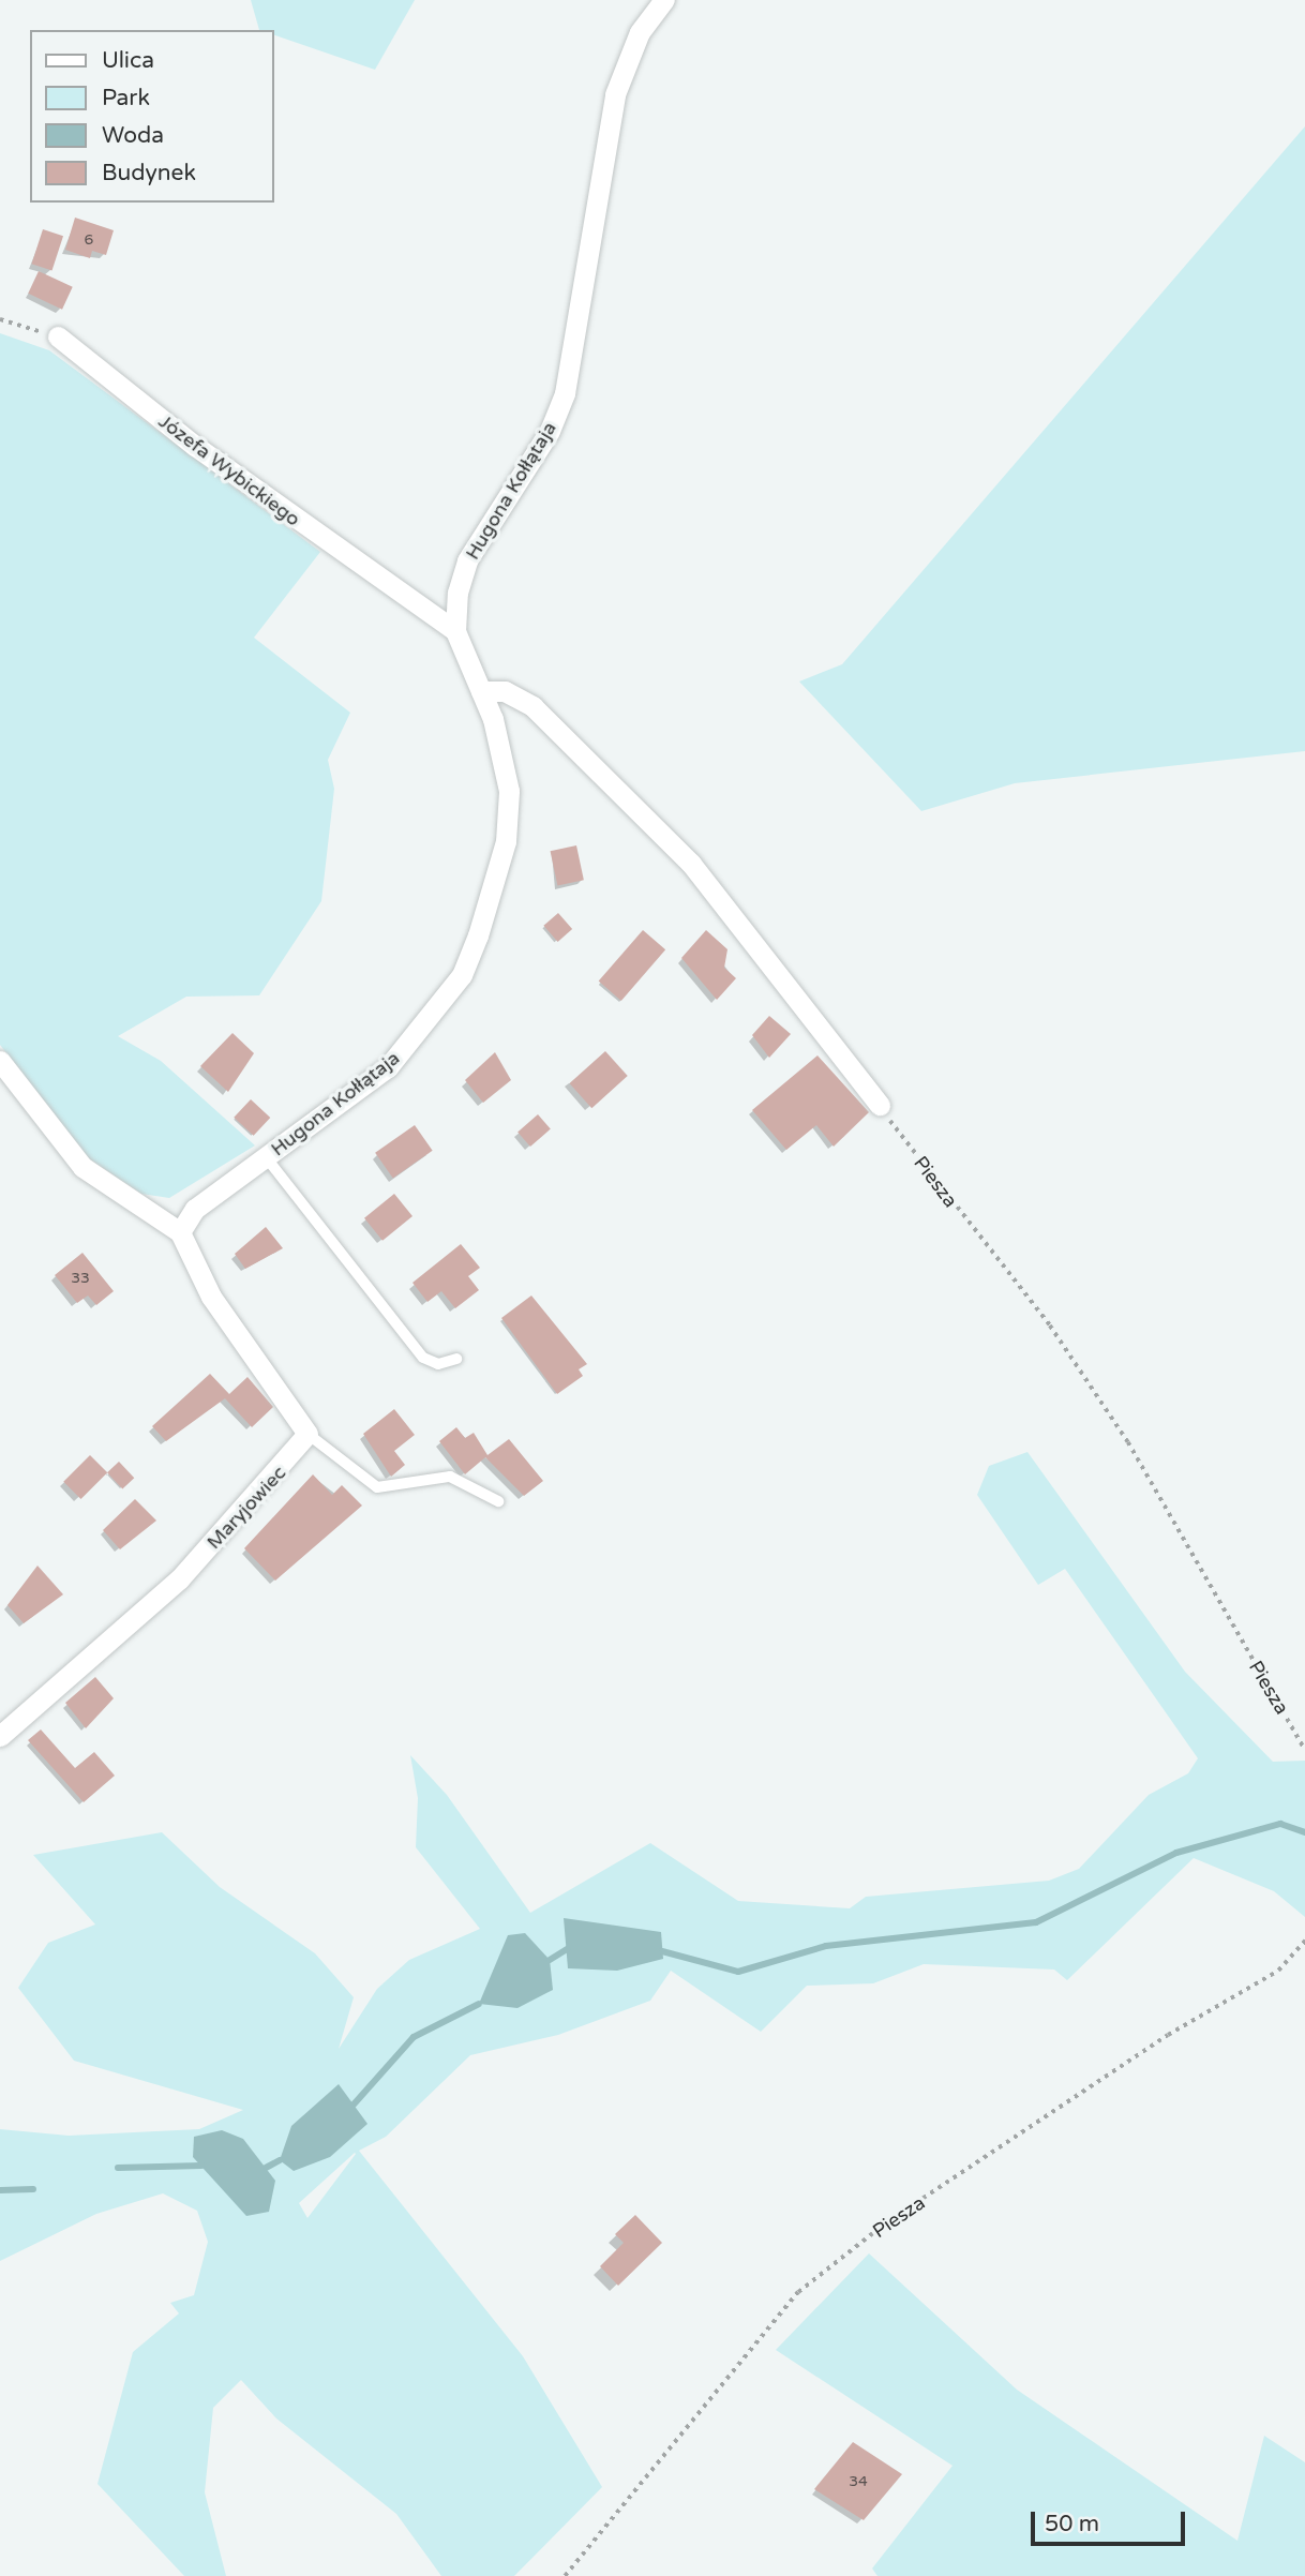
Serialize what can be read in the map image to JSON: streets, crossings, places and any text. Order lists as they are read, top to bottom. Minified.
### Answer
{"streets":{"street":["Józefa Wybickiego","Hugona Kołłątaja","Maryjowiec"],"path":["Piesza"]},"crossings":[["Józefa Wybickiego","Hugona Kołłątaja"]],"house_numbers":["6","33","34"],"legend":["Ulica","Park","Woda","Budynek"],"scale_bar":"50 m"}
